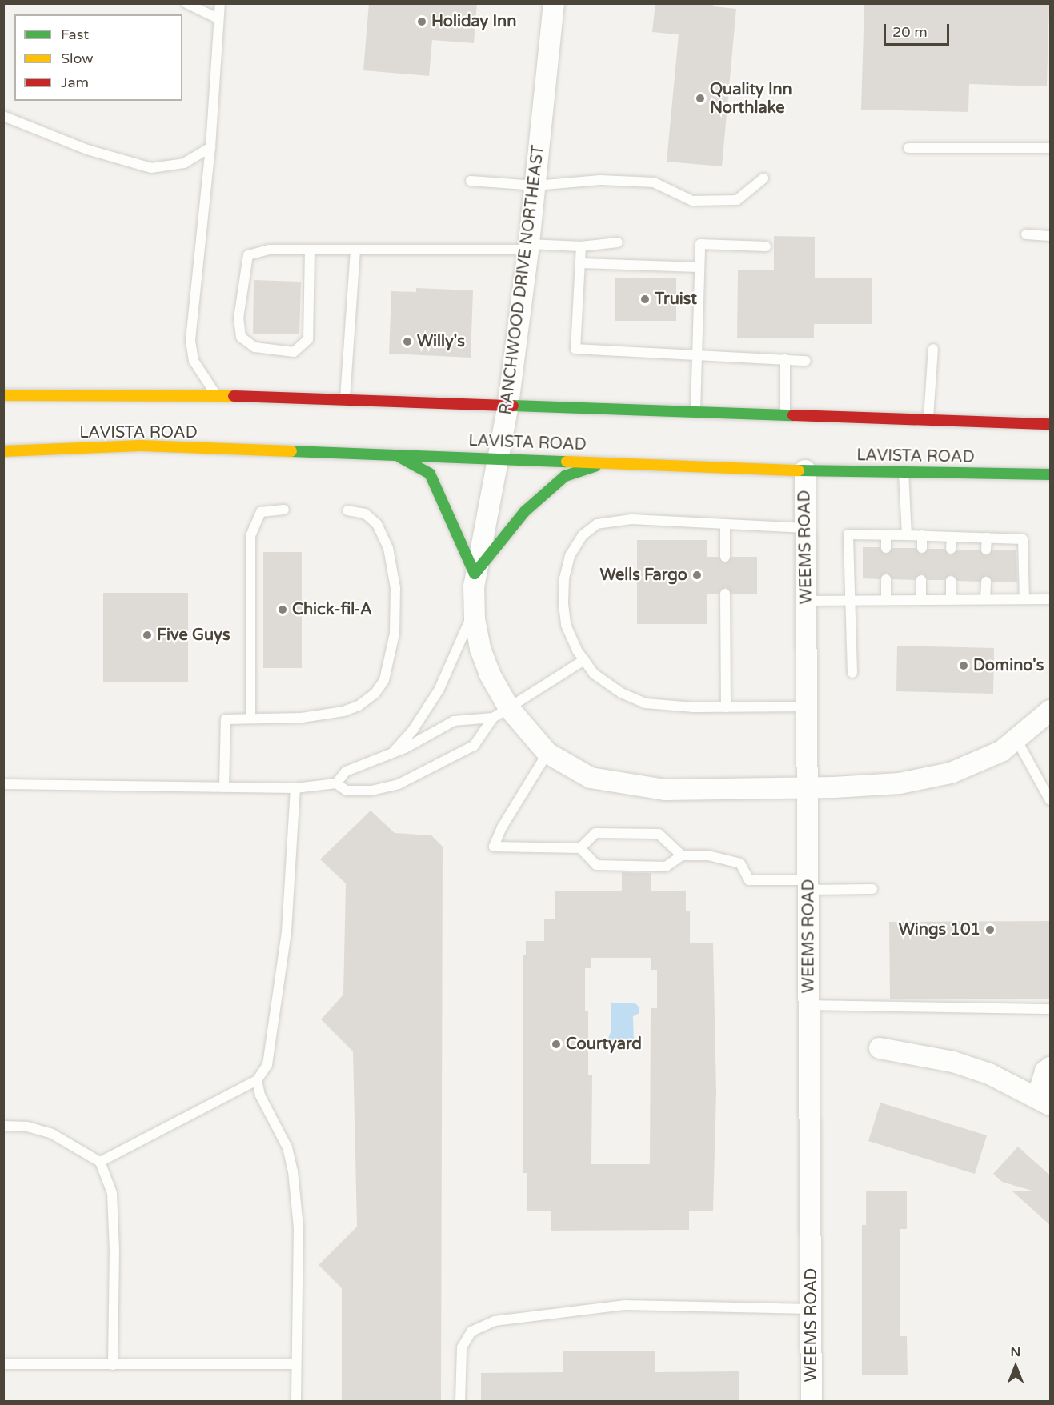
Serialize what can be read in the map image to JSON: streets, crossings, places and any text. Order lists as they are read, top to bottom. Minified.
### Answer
{"streets":{"main road":["LAVISTA ROAD"],"street":["RANCHWOOD DRIVE NORTHEAST","WEEMS ROAD"]},"crossings":[["RANCHWOOD DRIVE NORTHEAST","LAVISTA ROAD"],["RANCHWOOD DRIVE NORTHEAST","WEEMS ROAD"],["LAVISTA ROAD","WEEMS ROAD"]],"places":["Holiday Inn","Quality Inn Northlake","Truist","Willy's","Wells Fargo","Chick-fil-A","Five Guys","Domino's","Wings 101","Courtyard"],"legend":["Fast","Slow","Jam"],"scale_bar":"20 m","north":"top"}
